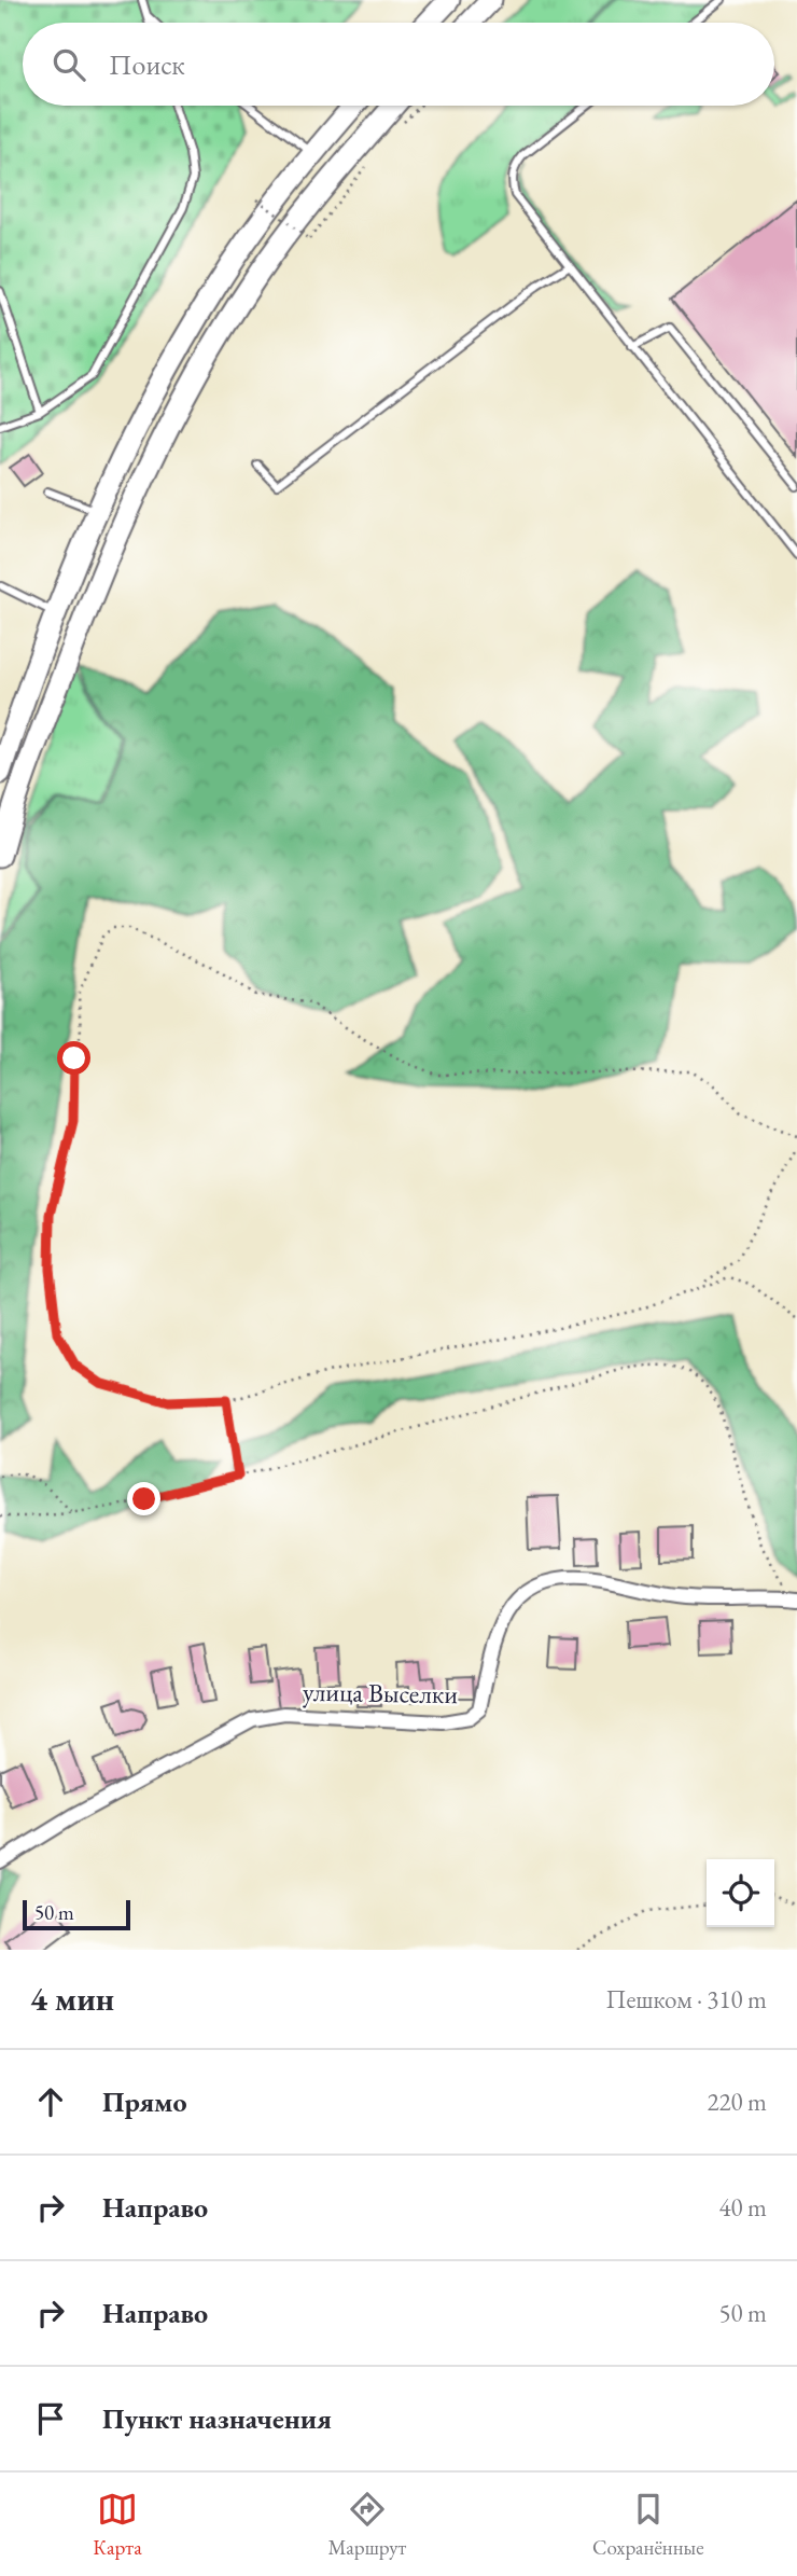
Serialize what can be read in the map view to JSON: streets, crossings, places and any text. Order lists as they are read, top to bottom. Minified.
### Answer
{"streets":{"street":["улица Выселки"]},"scale_bar":"50 m","page":{"search":"Поиск","scale":"50 m","heading":["4 мин","Пешком · 310 m"],"list":[["Прямо","220 m"],["Направо","40 m"],["Направо","50 m"],"Пункт назначения"],"nav":["Карта","Маршрут","Сохранённые"]}}
